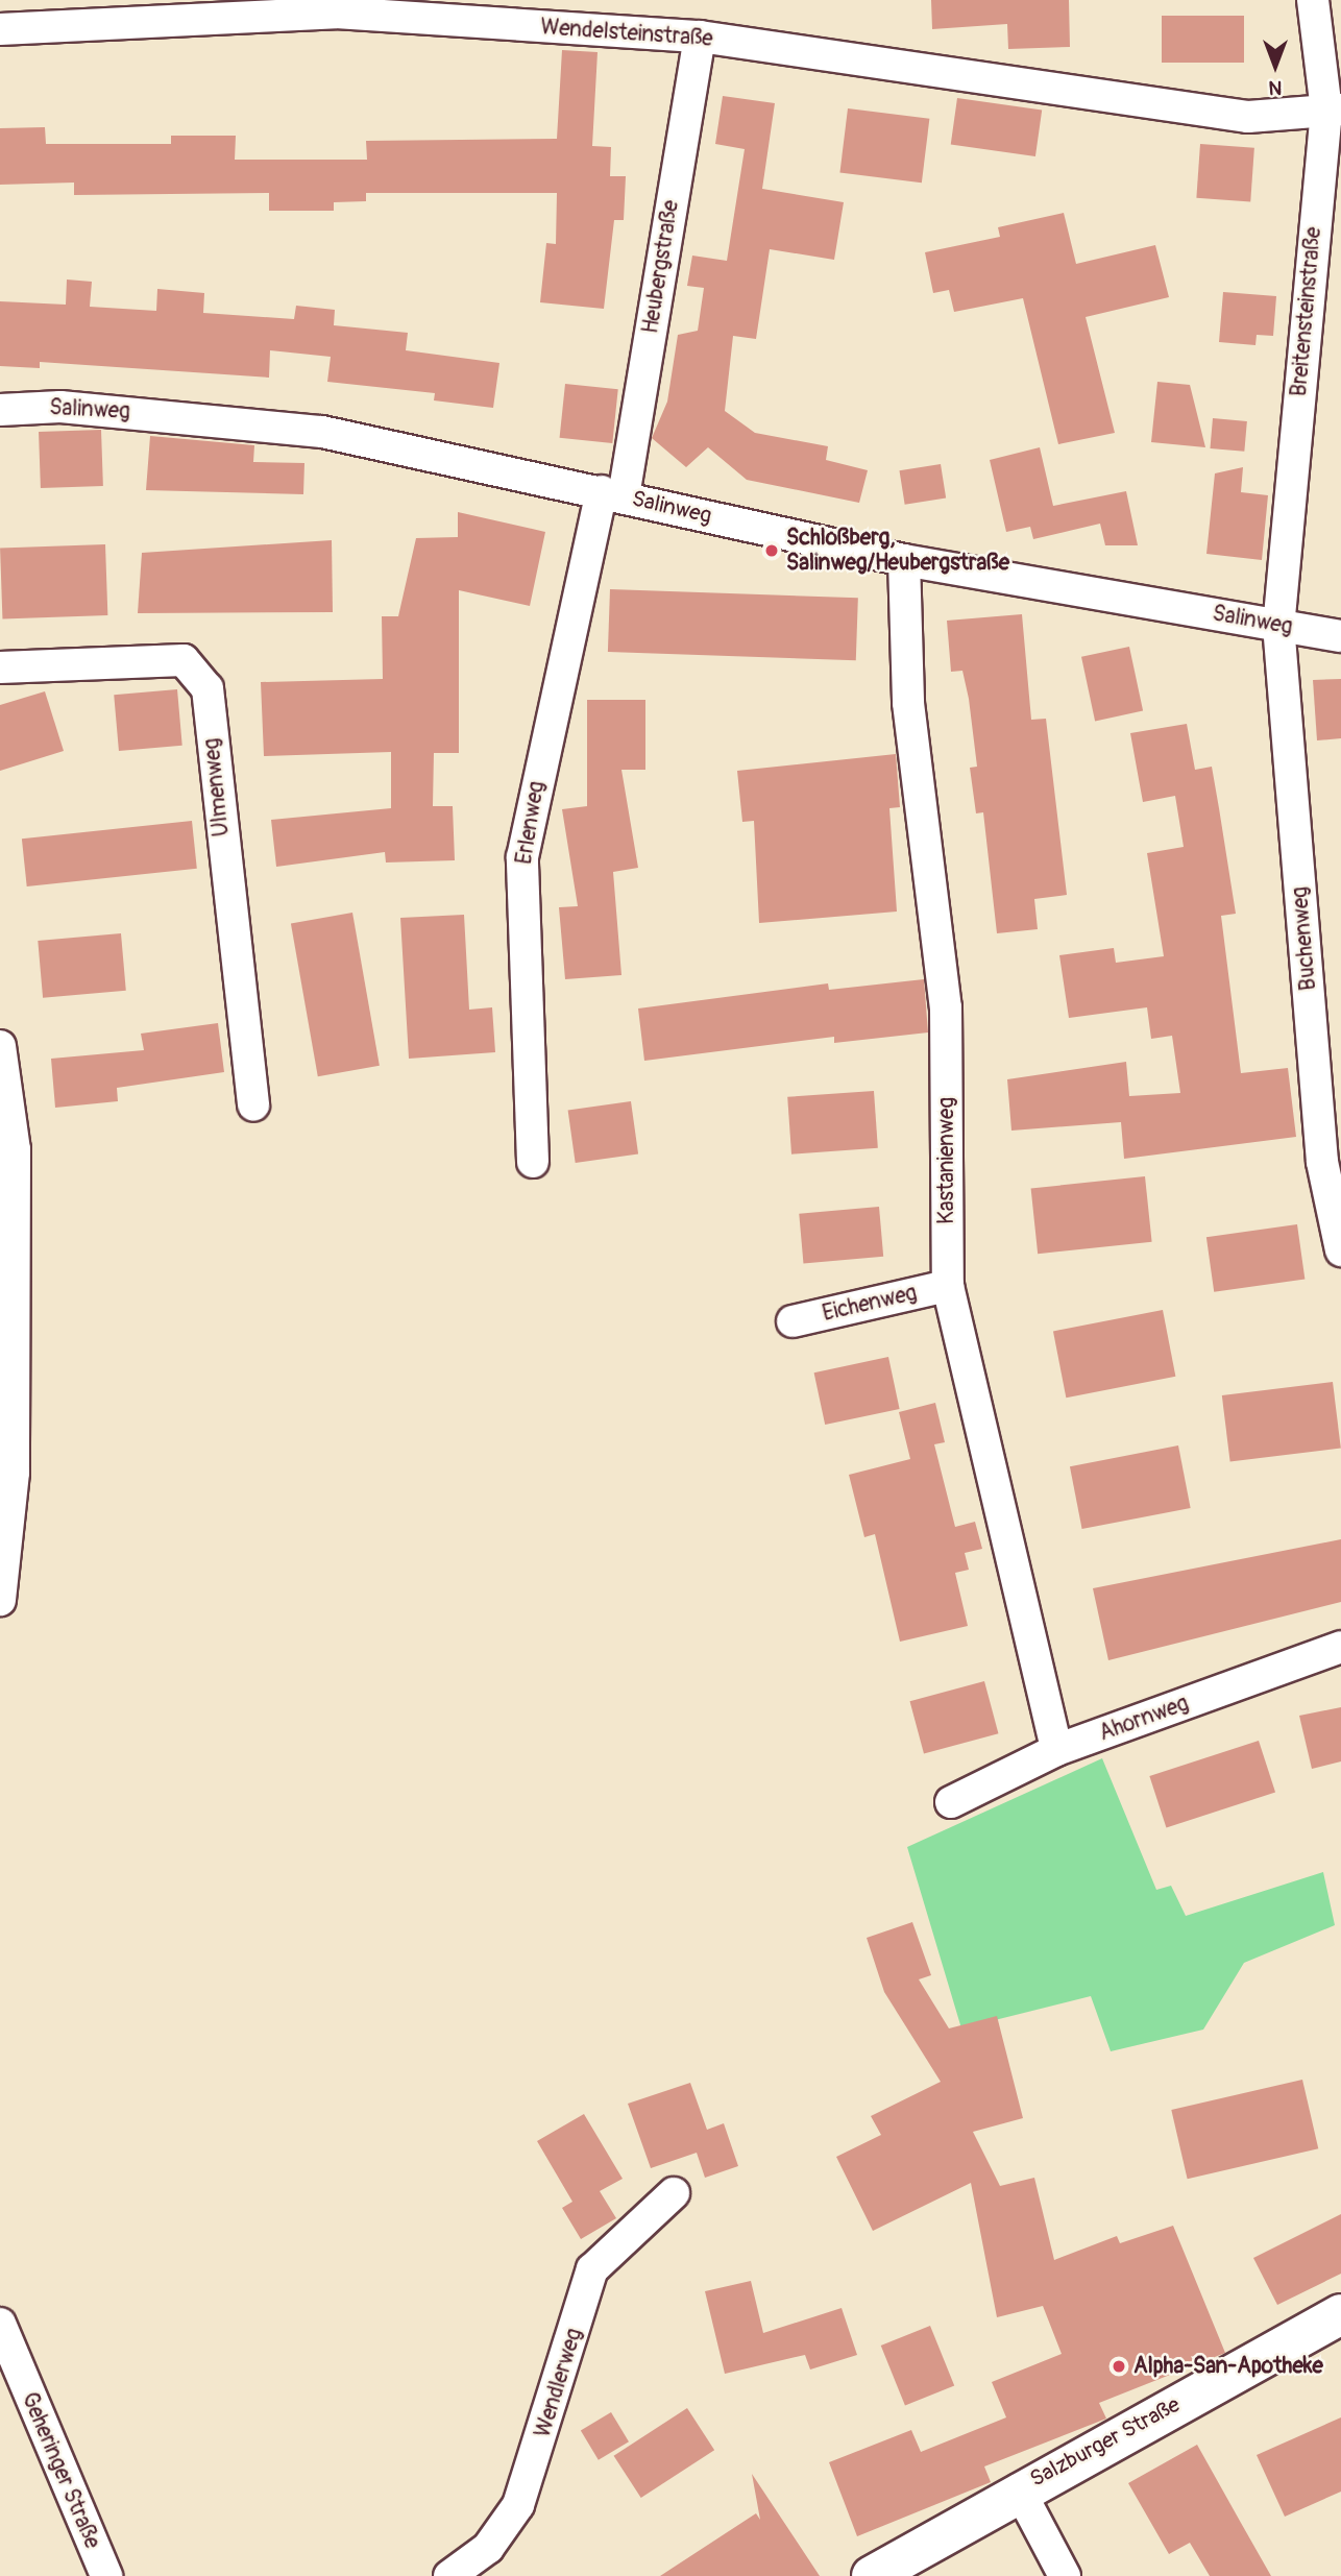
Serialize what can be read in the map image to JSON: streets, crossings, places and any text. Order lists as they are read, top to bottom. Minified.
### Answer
{"streets":{"main road":["Salzburger Straße"],"street":["Wendelsteinstraße","Heubergstraße","Breitensteinstraße","Salinweg","Ulmenweg","Erlenweg","Buchenweg","Kastanienweg","Eichenweg","Ahornweg","Wendlerweg","Geheringer Straße"]},"crossings":[["Wendelsteinstraße","Heubergstraße"],["Wendelsteinstraße","Breitensteinstraße"],["Heubergstraße","Salinweg"],["Heubergstraße","Erlenweg"],["Breitensteinstraße","Salinweg"],["Breitensteinstraße","Buchenweg"],["Salinweg","Erlenweg"],["Salinweg","Buchenweg"],["Salinweg","Kastanienweg"],["Kastanienweg","Eichenweg"],["Kastanienweg","Ahornweg"]],"places":["Schloßberg, Salinweg/Heubergstraße","Alpha-San-Apotheke"],"north":"bottom"}
